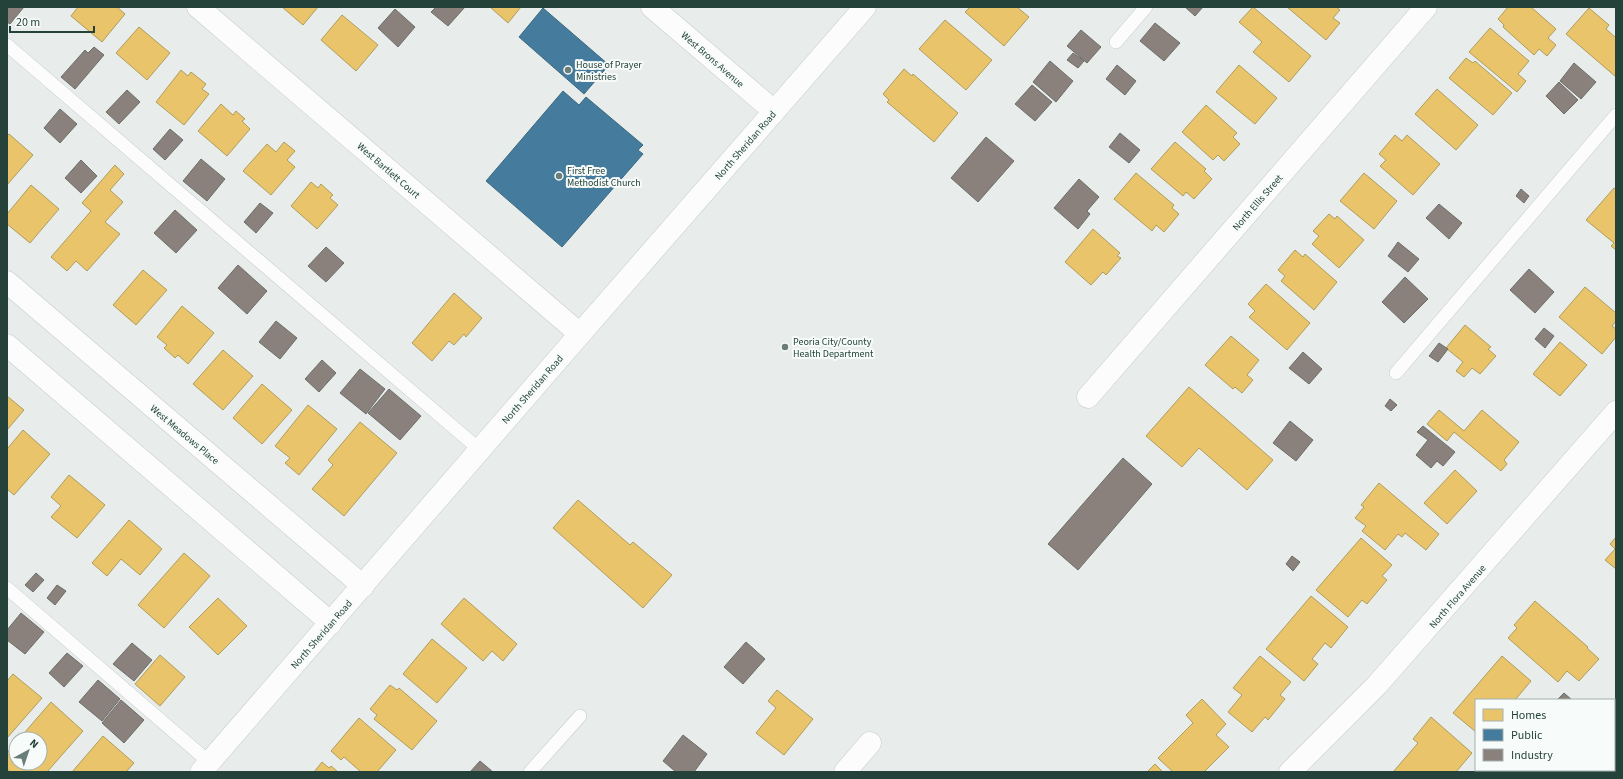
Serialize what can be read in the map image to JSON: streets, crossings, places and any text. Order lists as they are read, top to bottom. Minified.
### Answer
{"streets":{"street":["West Brons Avenue","North Sheridan Road","West Bartlett Court","North Ellis Street","West Meadows Place","North Flora Avenue"]},"crossings":[["West Brons Avenue","North Sheridan Road"],["North Sheridan Road","West Bartlett Court"],["North Sheridan Road","West Meadows Place"]],"places":["House of Prayer Ministries","First Free Methodist Church","Peoria City/County Health Department"],"legend":["Homes","Public","Industry"],"scale_bar":"20 m","north":"top right"}
